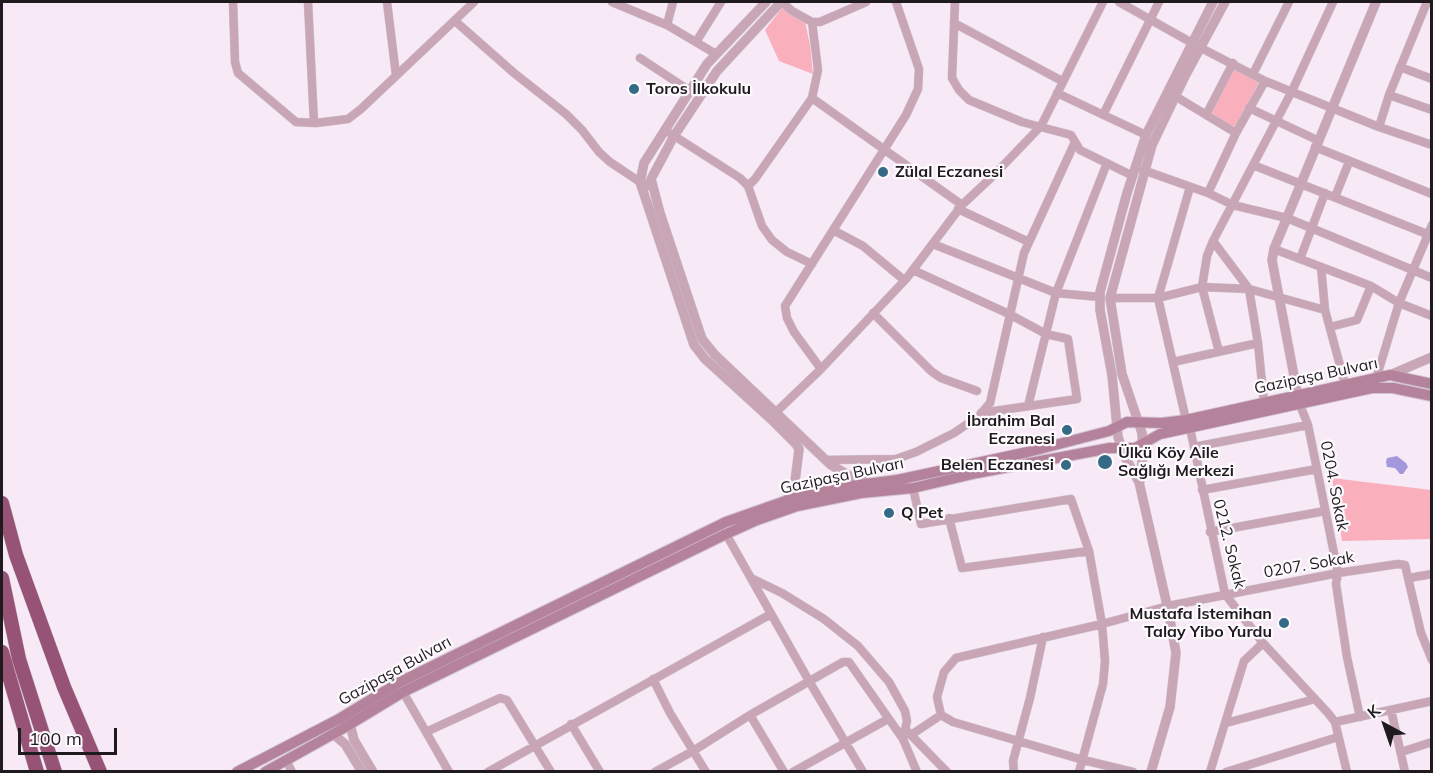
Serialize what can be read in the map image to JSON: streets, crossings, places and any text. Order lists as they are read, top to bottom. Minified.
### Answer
{"streets":{"main road":["Gazipaşa Bulvarı"],"street":["0204. Sokak","0212. Sokak","0207. Sokak"]},"crossings":[["Gazipaşa Bulvarı","0204. Sokak"],["Gazipaşa Bulvarı","0212. Sokak"],["0204. Sokak","0207. Sokak"],["0212. Sokak","0207. Sokak"]],"places":["Toros İlkokulu","Zülal Eczanesi","İbrahim Bal Eczanesi","Ülkü Köy Aile Sağlığı Merkezi","Belen Eczanesi","Q Pet","Mustafa İstemihan Talay Yibo Yurdu"],"scale_bar":"100 m","north":"top left"}
